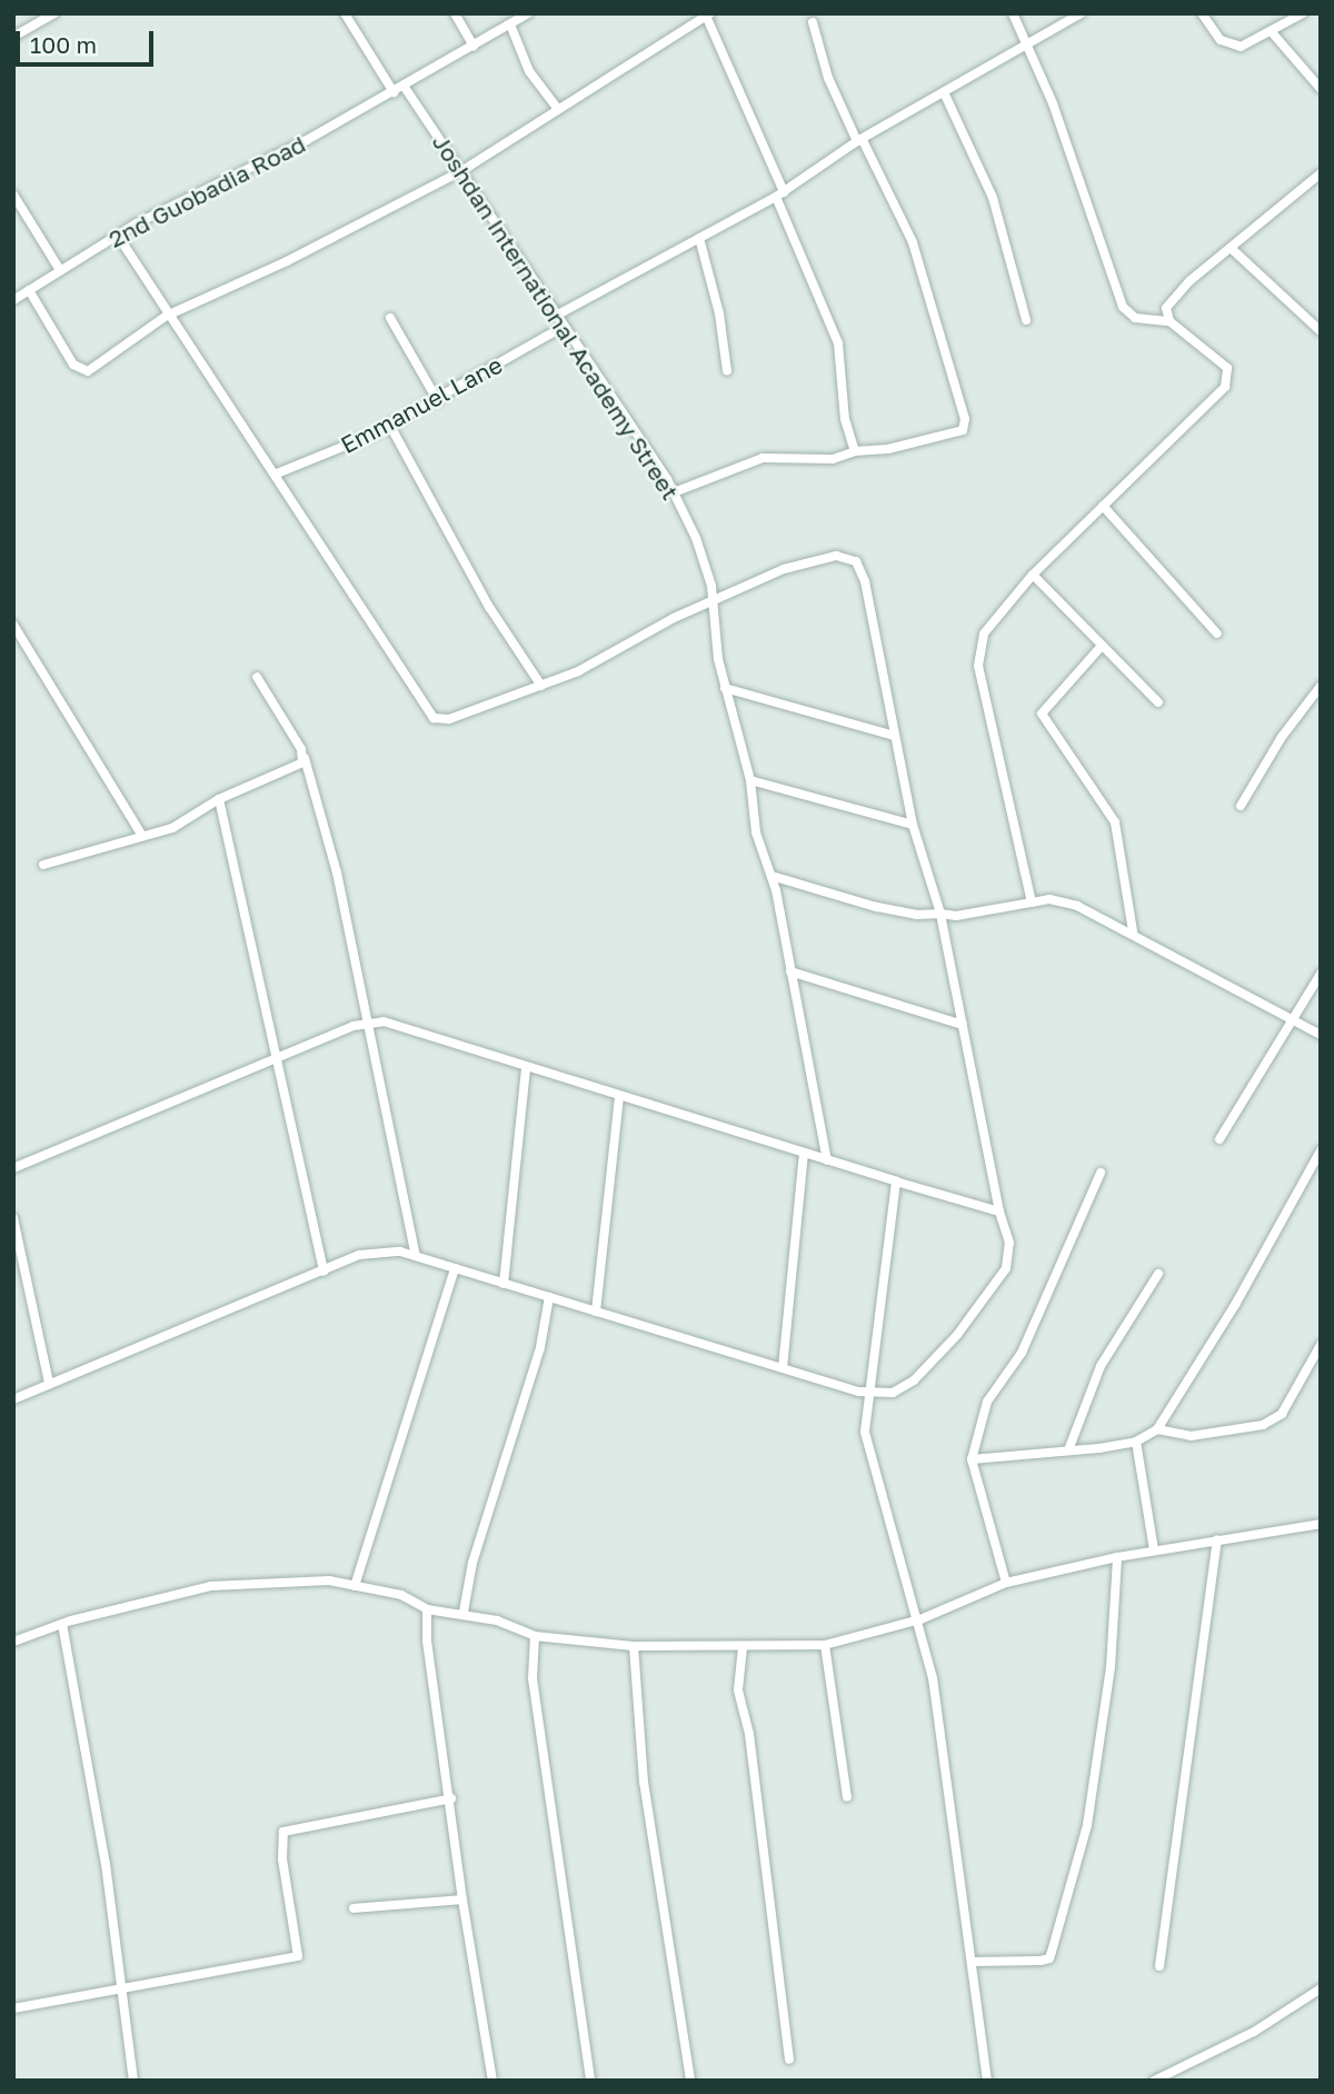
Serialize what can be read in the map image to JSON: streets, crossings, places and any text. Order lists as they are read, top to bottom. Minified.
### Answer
{"streets":{"street":["2nd Guobadia Road","Joshdan International Academy Street","Emmanuel Lane"]},"crossings":[["2nd Guobadia Road","Joshdan International Academy Street"],["Joshdan International Academy Street","Emmanuel Lane"]],"scale_bar":"100 m"}
